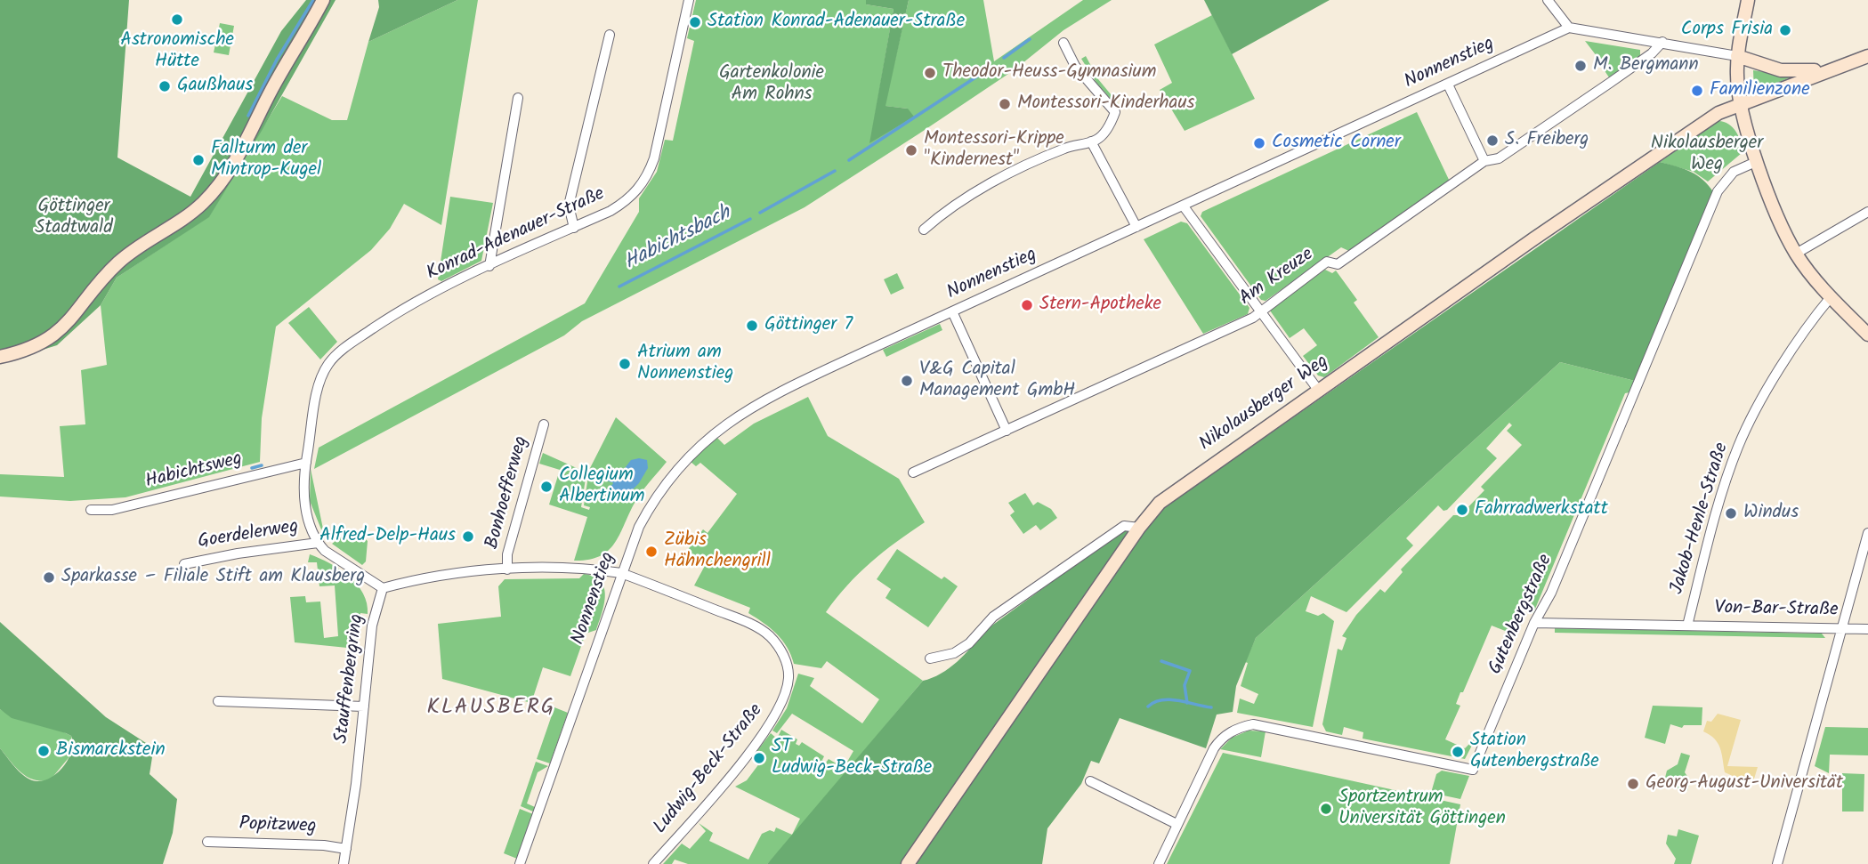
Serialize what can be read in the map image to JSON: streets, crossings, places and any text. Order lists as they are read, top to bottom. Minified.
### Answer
{"streets":{"street":["Nonnenstieg","Konrad-Adenauer-Straße","Am Kreuze","Nikolausberger Weg","Habichtsweg","Bonhoefferweg","Jakob-Henle-Straße","Goerdelerweg","Von-Bar-Straße","Gutenbergstraße","Stauffenbergring","Ludwig-Beck-Straße","Popitzweg"]},"crossings":[["Nonnenstieg","Ludwig-Beck-Straße"],["Konrad-Adenauer-Straße","Habichtsweg"],["Konrad-Adenauer-Straße","Goerdelerweg"],["Habichtsweg","Goerdelerweg"],["Jakob-Henle-Straße","Von-Bar-Straße"],["Goerdelerweg","Stauffenbergring"],["Von-Bar-Straße","Gutenbergstraße"],["Stauffenbergring","Popitzweg"]],"districts":["KLAUSBERG"],"water":["Habichtsbach"],"parks":["Gartenkolonie Am Rohns","Nikolausberger Weg","Göttinger Stadtwald"],"places":["Astronomische Hütte","Station Konrad-Adenauer-Straße","Corps Frisia","M. Bergmann","Theodor-Heuss-Gymnasium","Gaußhaus","Familienzone","Montessori-Kinderhaus","S. Freiberg","Cosmetic Corner","Montessori-Krippe \"Kindernest\"","Fallturm der Mintrop-Kugel","Stern-Apotheke","Göttinger 7","Atrium am Nonnenstieg","V&G Capital Management GmbH","Collegium Albertinum","Fahrradwerkstatt","Windus","Alfred-Delp-Haus","Zübis Hähnchengrill","Sparkasse – Filiale Stift am Klausberg","Bismarckstein","Station Gutenbergstraße","ST Ludwig-Beck-Straße","Georg-August-Universität","Sportzentrum Universität Göttingen"]}
